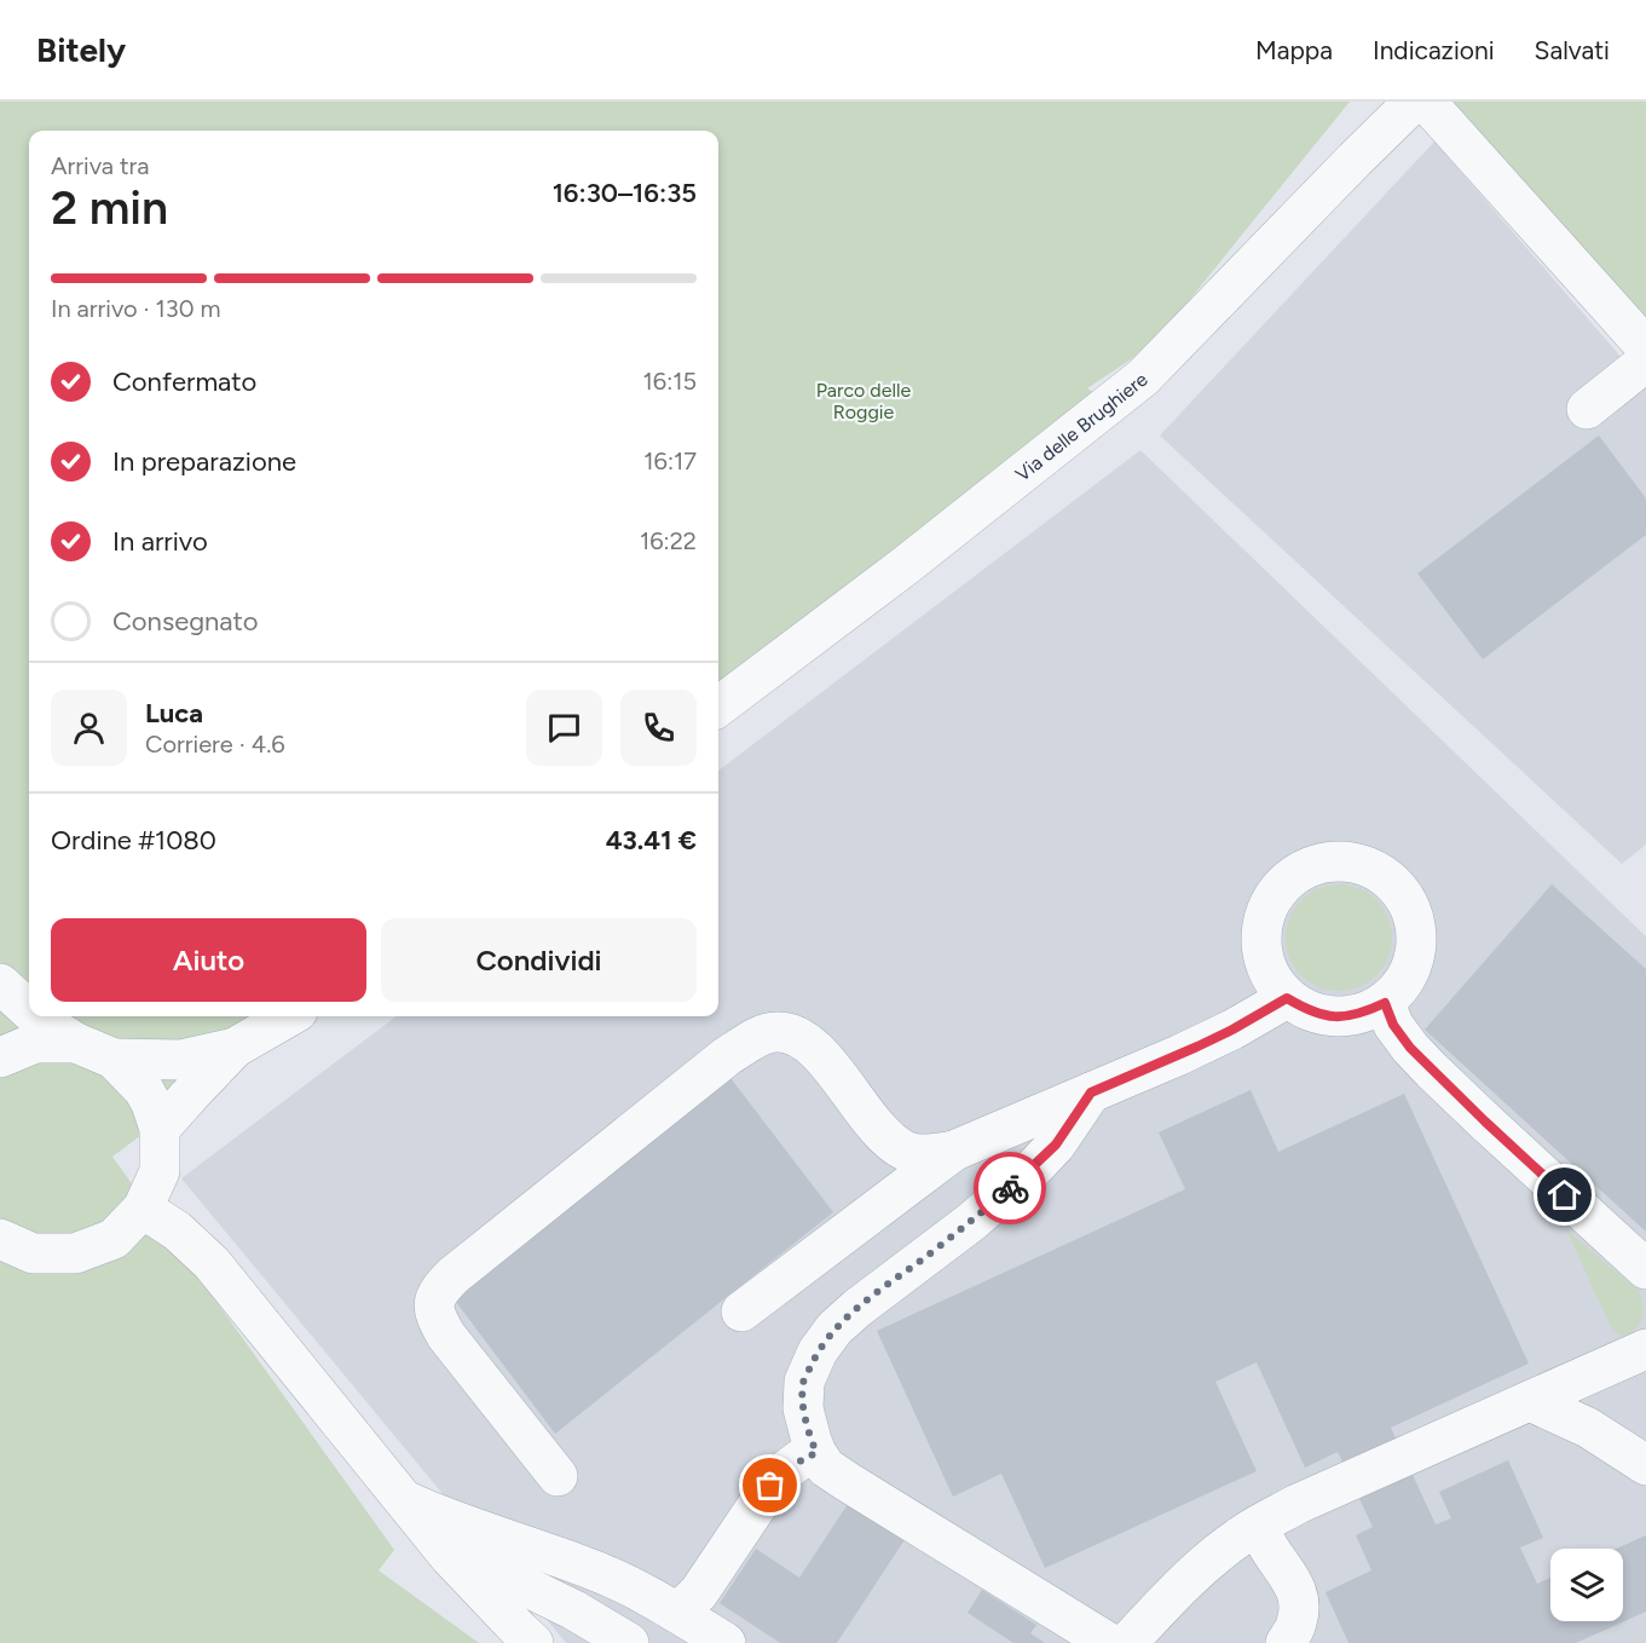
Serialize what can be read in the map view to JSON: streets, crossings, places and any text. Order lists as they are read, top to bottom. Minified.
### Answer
{"streets":{"street":["Via delle Brughiere"]},"parks":["Parco delle Roggie"],"page":{"header":"Bitely","nav":["Mappa","Indicazioni","Salvati"],"heading":["2 min","Arriva tra","16:30–16:35"],"panel":["Luca","Corriere · 4.6","Ordine #1080","43.41 €"],"bar":"In arrivo · 130 m","list":[["Confermato","16:15"],["In preparazione","16:17"],["In arrivo","16:22"],"Consegnato"],"buttons":["Aiuto","Condividi"]}}
